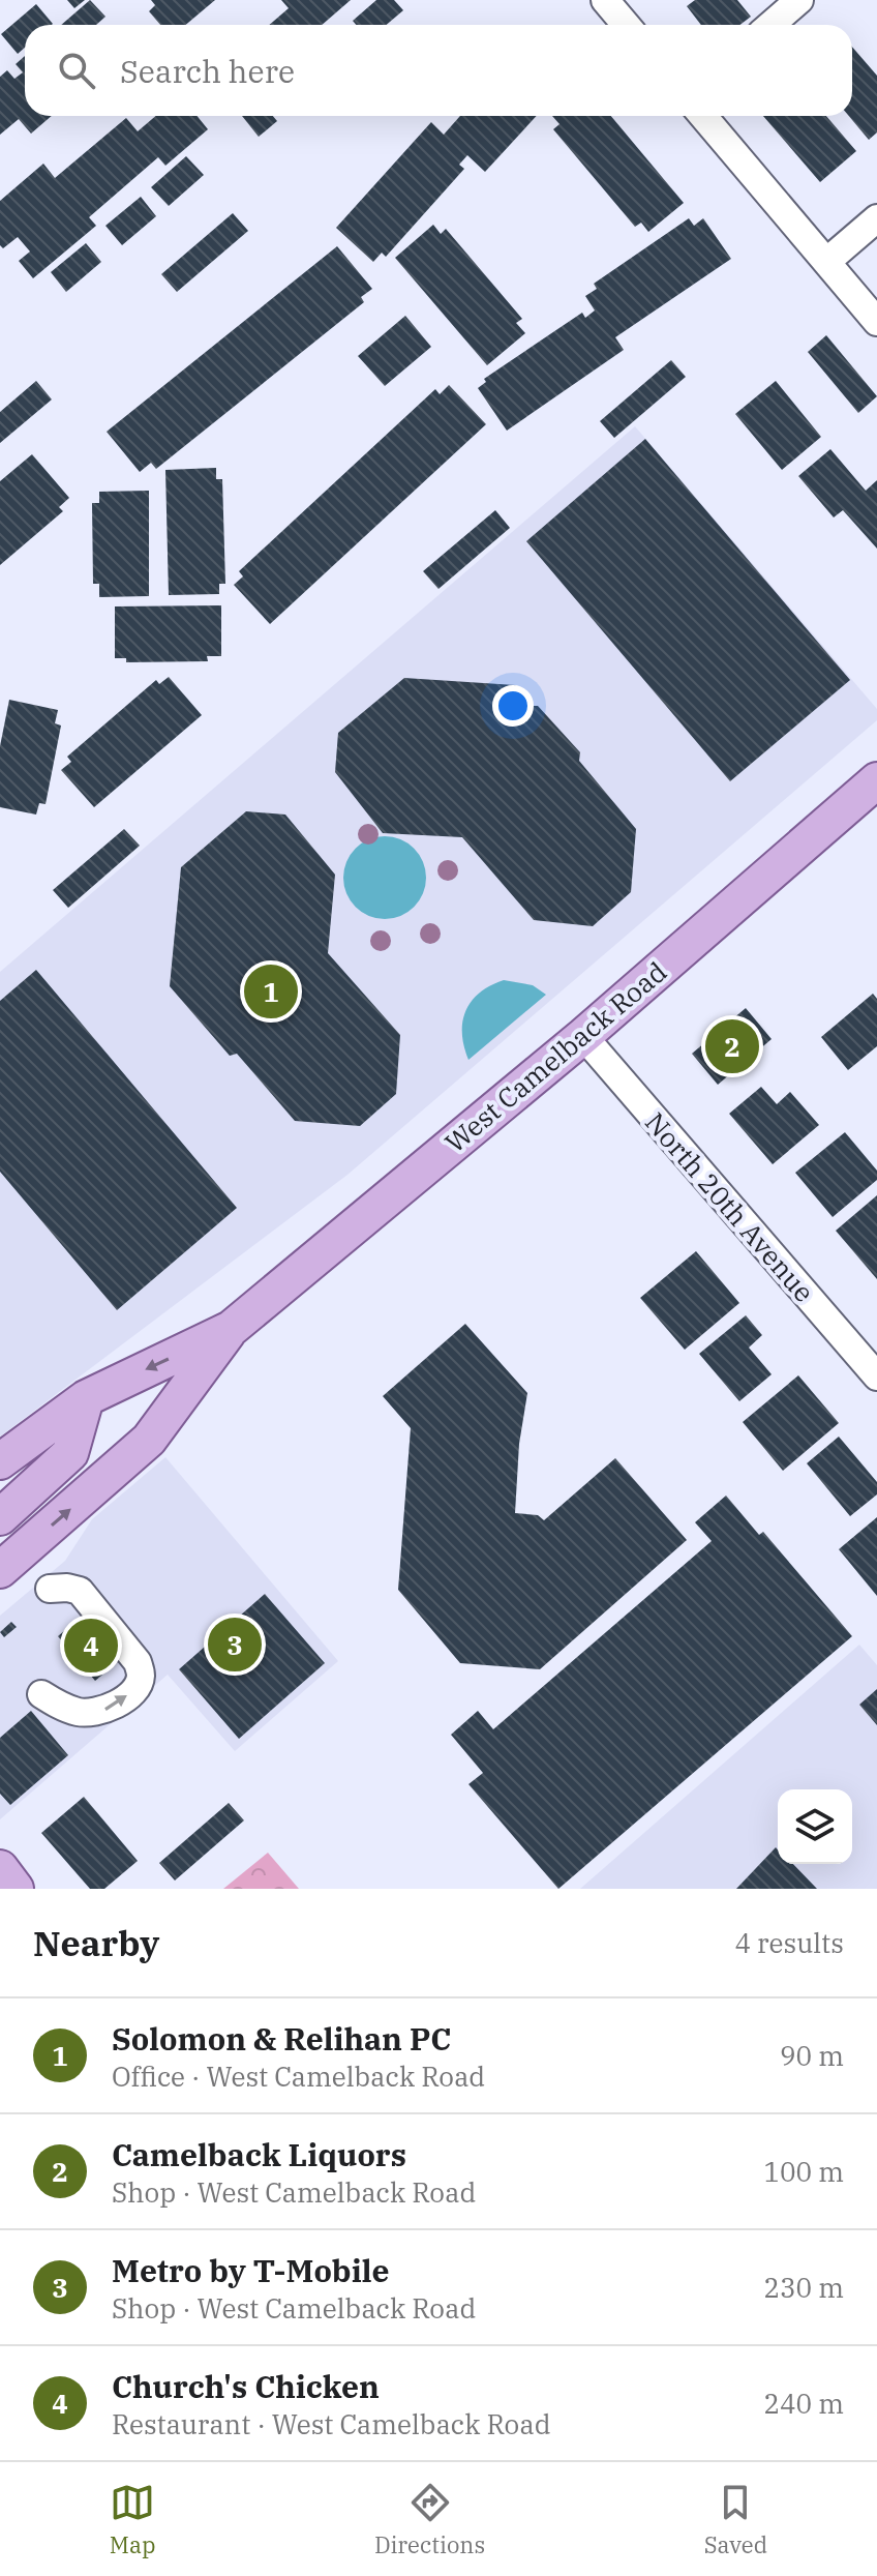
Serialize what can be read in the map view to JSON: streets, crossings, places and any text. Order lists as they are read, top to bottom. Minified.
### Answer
{"streets":{"main road":["West Camelback Road"],"street":["North 20th Avenue"]},"crossings":[["West Camelback Road","North 20th Avenue"]],"page":{"search":"Search here","pins":["1","2","3","4"],"heading":["Nearby","4 results"],"list":[{"mark":"1","name":"Solomon & Relihan PC","note":"Office · West Camelback Road","value":"90 m"},{"mark":"2","name":"Camelback Liquors","note":"Shop · West Camelback Road","value":"100 m"},{"mark":"3","name":"Metro by T-Mobile","note":"Shop · West Camelback Road","value":"230 m"},{"mark":"4","name":"Church's Chicken","note":"Restaurant · West Camelback Road","value":"240 m"}],"nav":["Map","Directions","Saved"]}}
